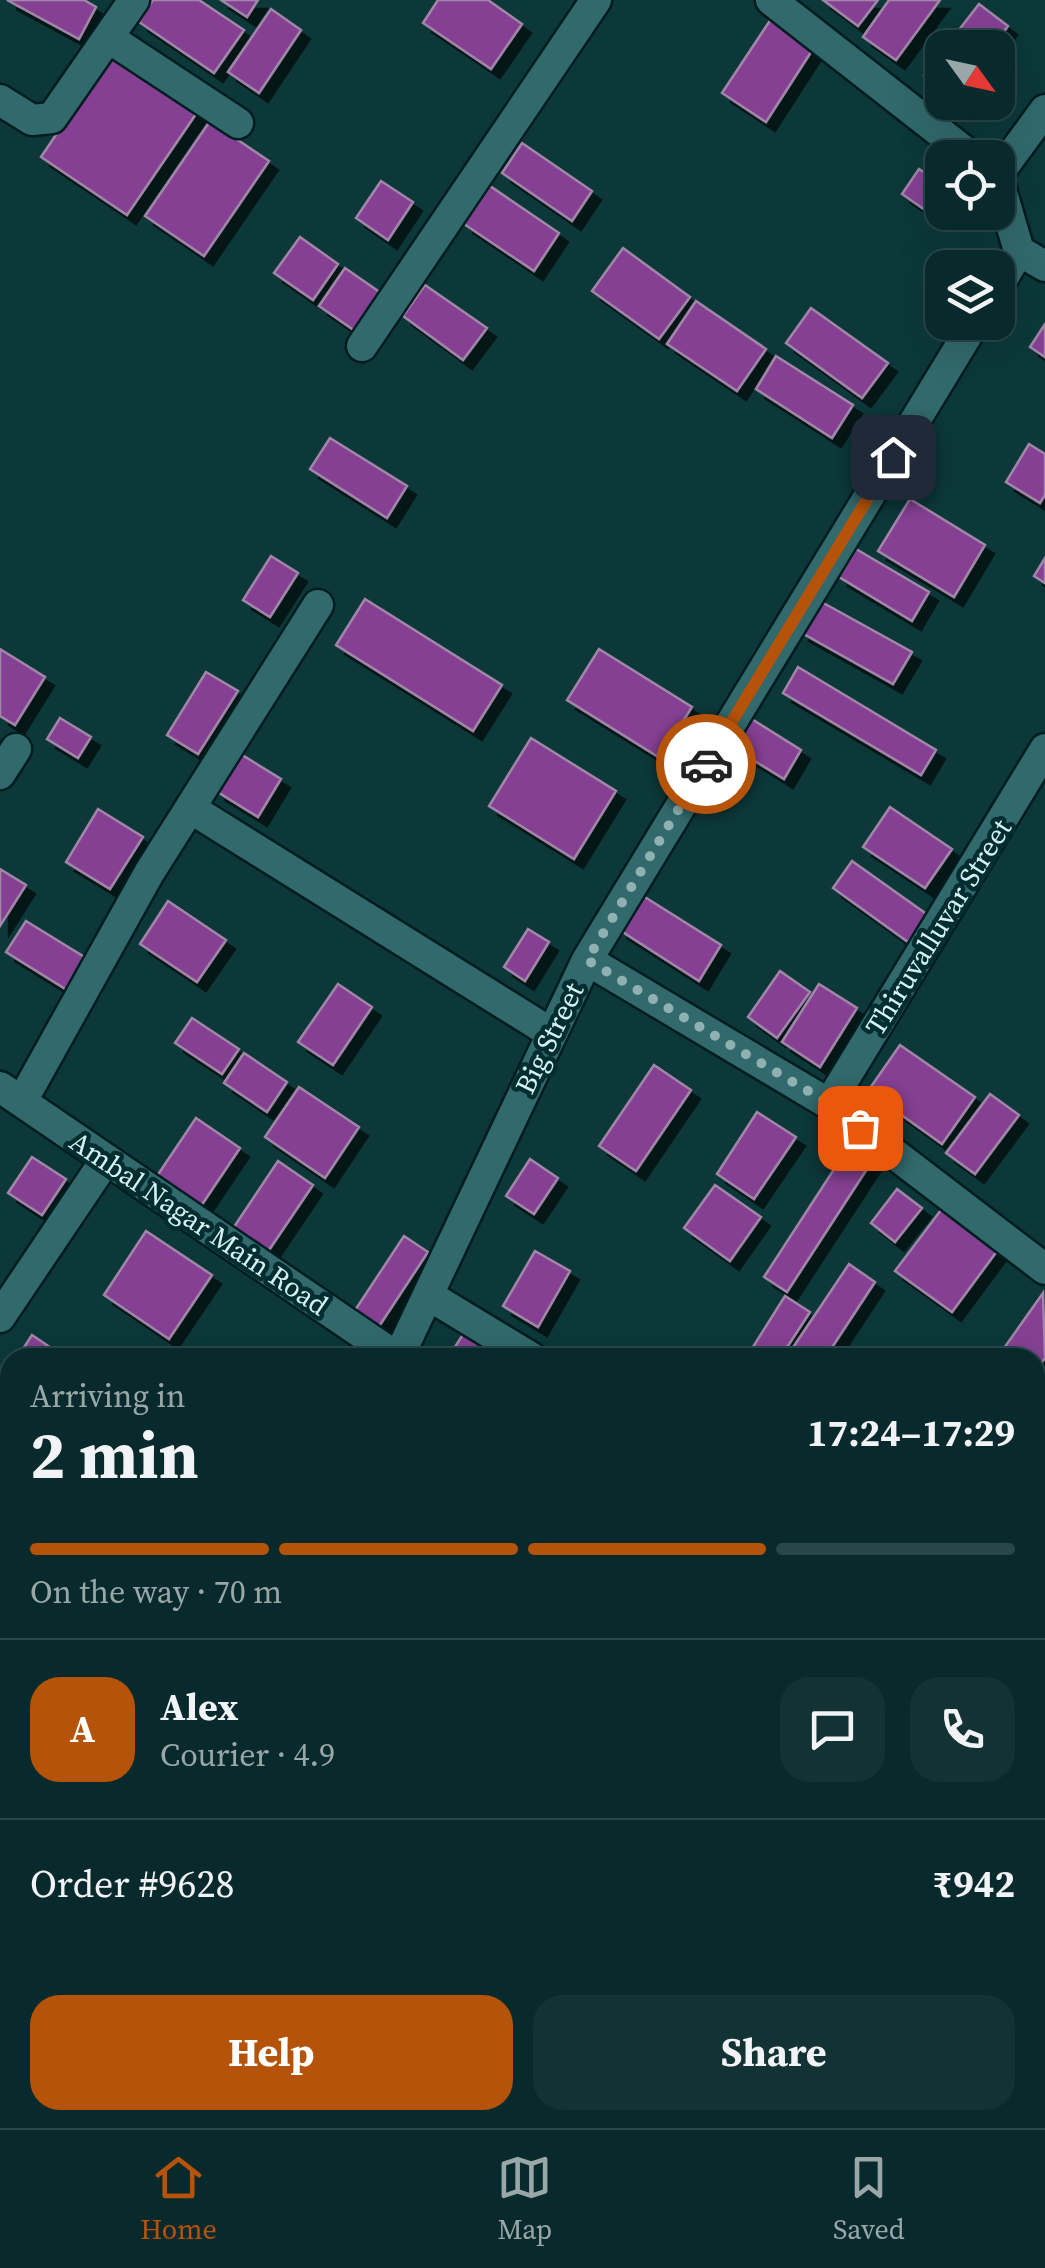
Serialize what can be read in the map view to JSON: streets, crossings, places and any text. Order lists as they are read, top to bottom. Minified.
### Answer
{"streets":{"street":["Thiruvalluvar Street","Big Street","Ambal Nagar Main Road"]},"north":"bottom right","page":{"heading":["2 min","Arriving in","17:24–17:29"],"panel":["Alex","Courier · 4.9","Order #9628","₹942"],"bar":"On the way · 70 m","round":"A","buttons":["Help","Share"],"tabs":["Home","Map","Saved"]}}
